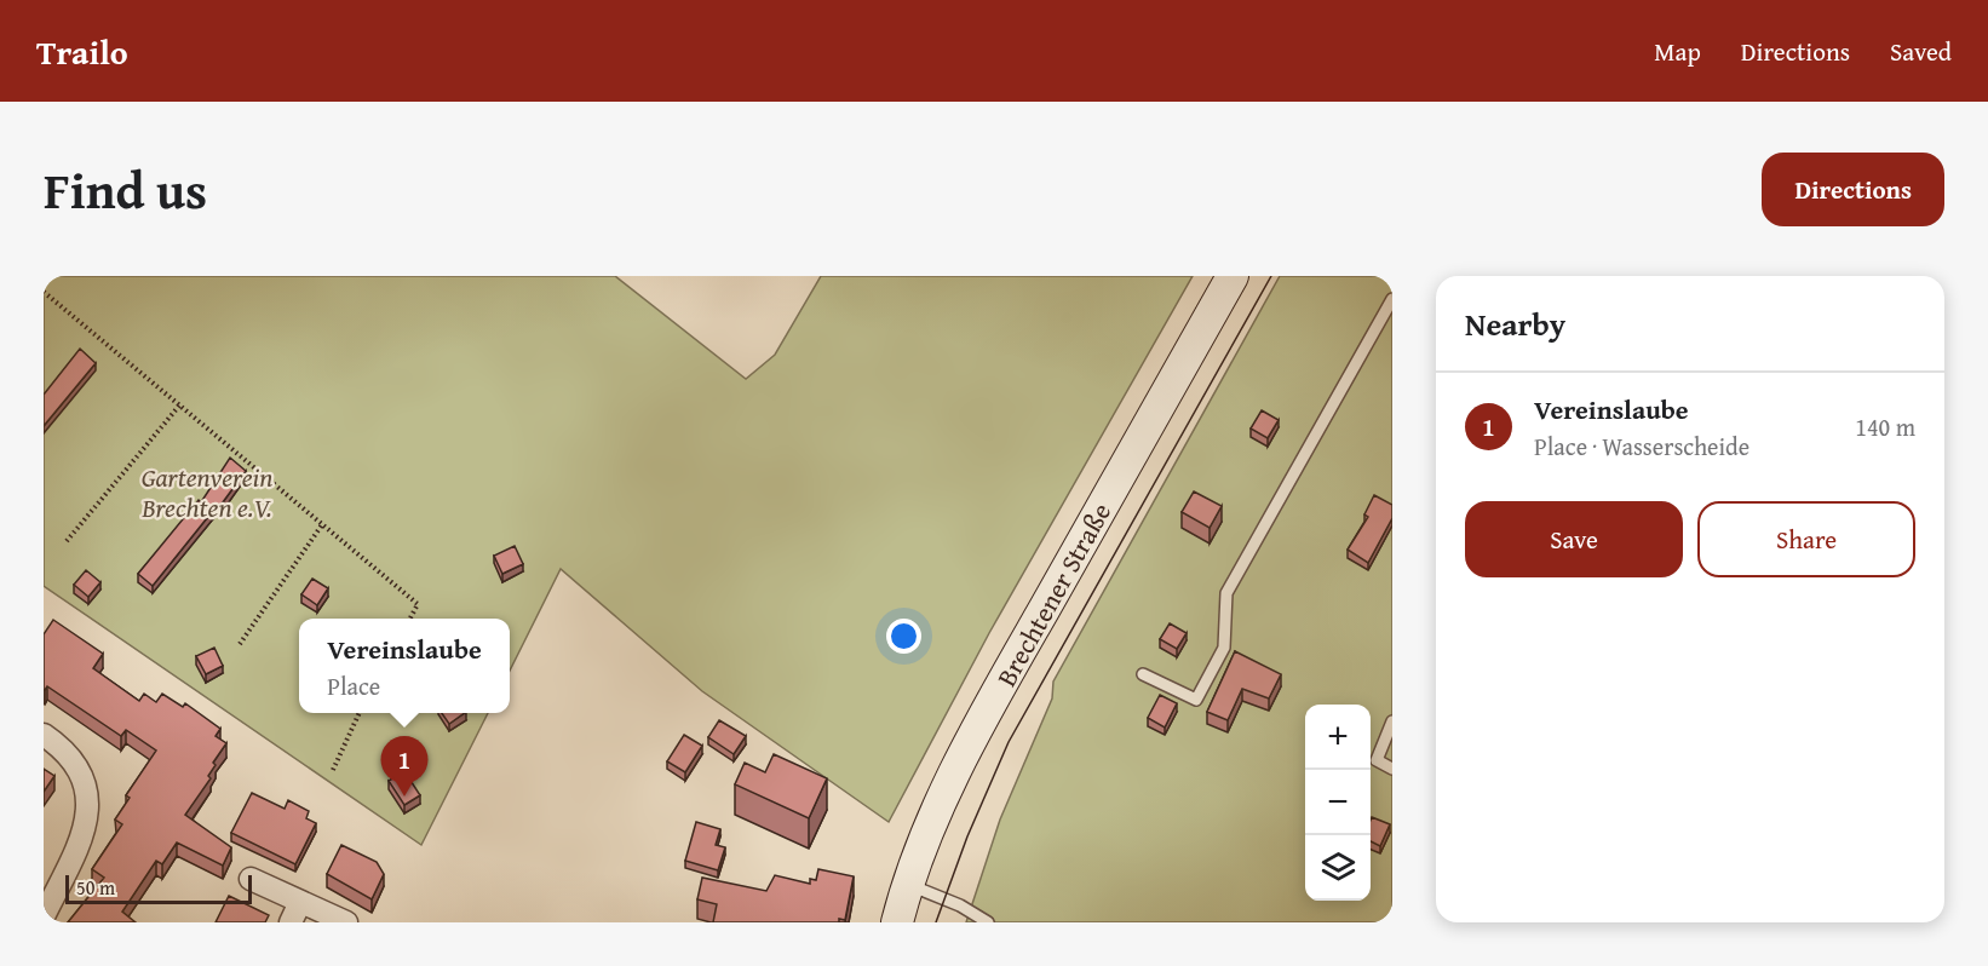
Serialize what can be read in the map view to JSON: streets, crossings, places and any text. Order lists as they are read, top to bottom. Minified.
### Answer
{"streets":{"main road":["Brechtener Straße"]},"parks":["Gartenverein Brechten e.V."],"scale_bar":"50 m","page":{"header":"Trailo","nav":["Map","Directions","Saved"],"title":"Find us","buttons":["Directions",["Save","Share"]],"heading":"Nearby","list":[{"mark":"1","name":"Vereinslaube","note":"Place · Wasserscheide","value":"140 m"}],"popup":["Vereinslaube","Place"],"map_buttons":["+","−"],"pins":"1","scale":"50 m"}}
